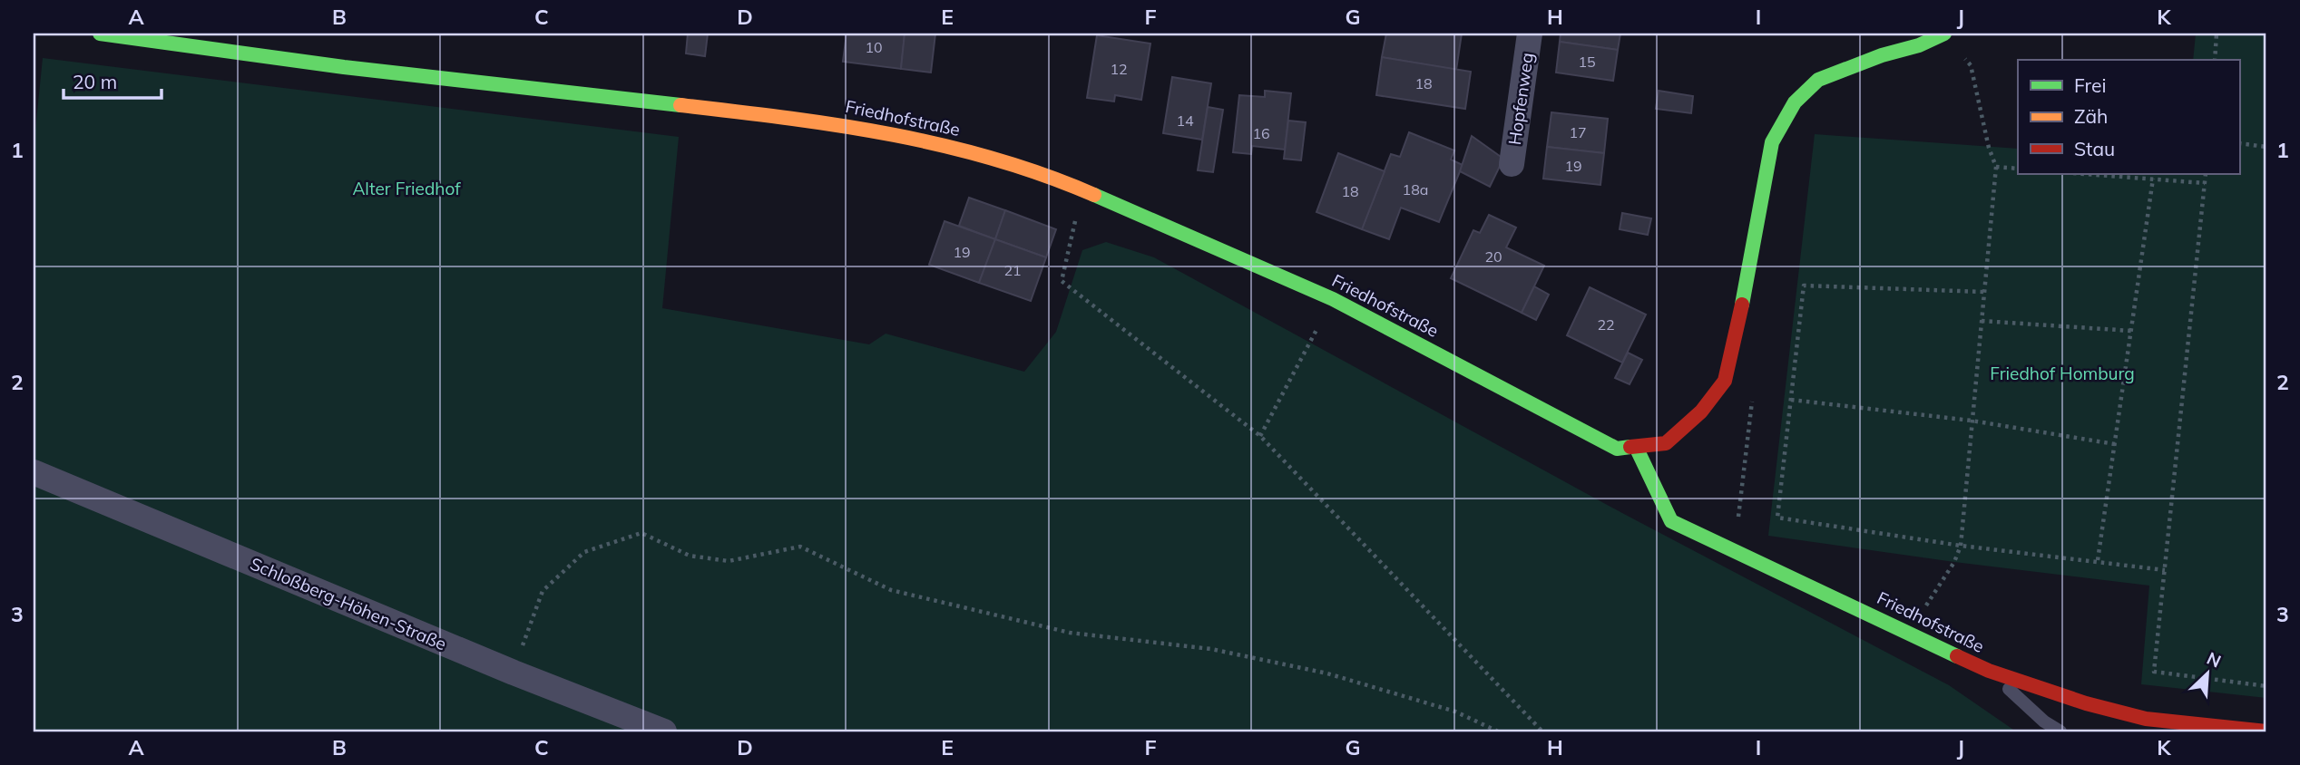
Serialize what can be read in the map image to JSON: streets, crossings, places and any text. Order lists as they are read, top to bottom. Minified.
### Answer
{"streets":{"street":["Hopfenweg","Friedhofstraße","Schloßberg-Höhen-Straße"]},"parks":["Alter Friedhof","Friedhof Homburg"],"house_numbers":["10","15","12","18","14","17","16","19","18a","18","19","20","21","22"],"legend":["Frei","Zäh","Stau"],"scale_bar":"20 m","north":"top right","grid":{"columns":["A","B","C","D","E","F","G","H","I","J","K"],"rows":["1","2","3"]}}
